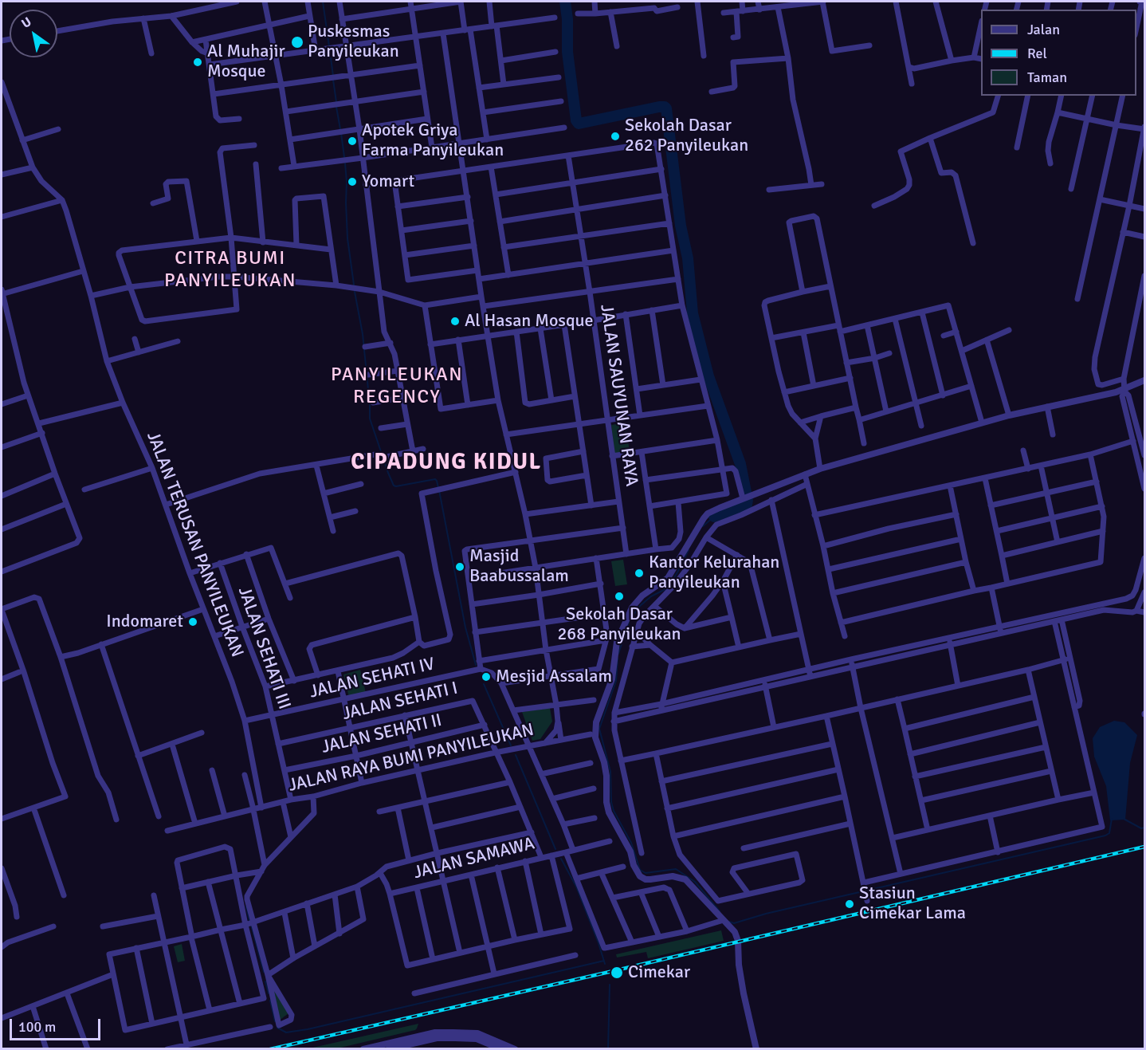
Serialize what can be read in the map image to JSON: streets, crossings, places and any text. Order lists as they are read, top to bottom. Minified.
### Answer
{"streets":{"street":["JALAN SAUYUNAN RAYA","JALAN TERUSAN PANYILEUKAN","JALAN SEHATI III","JALAN SEHATI IV","JALAN SEHATI I","JALAN SEHATI II","JALAN RAYA BUMI PANYILEUKAN","JALAN SAMAWA"]},"crossings":[["JALAN TERUSAN PANYILEUKAN","JALAN SEHATI IV"],["JALAN TERUSAN PANYILEUKAN","JALAN RAYA BUMI PANYILEUKAN"],["JALAN SEHATI III","JALAN SEHATI IV"],["JALAN SEHATI III","JALAN SEHATI I"],["JALAN SEHATI III","JALAN SEHATI II"],["JALAN SEHATI III","JALAN RAYA BUMI PANYILEUKAN"],["JALAN SEHATI I","JALAN SEHATI II"],["JALAN SEHATI I","JALAN RAYA BUMI PANYILEUKAN"],["JALAN SEHATI I","JALAN SAMAWA"]],"districts":["CITRA BUMI PANYILEUKAN","PANYILEUKAN REGENCY","CIPADUNG KIDUL"],"places":["Puskesmas Panyileukan","Al Muhajir Mosque","Sekolah Dasar 262 Panyileukan","Apotek Griya Farma Panyileukan","Yomart","Al Hasan Mosque","Masjid Baabussalam","Kantor Kelurahan Panyileukan","Sekolah Dasar 268 Panyileukan","Indomaret","Mesjid Assalam","Stasiun Cimekar Lama","Cimekar"],"legend":["Jalan","Rel","Taman"],"scale_bar":"100 m","north":"top left"}
